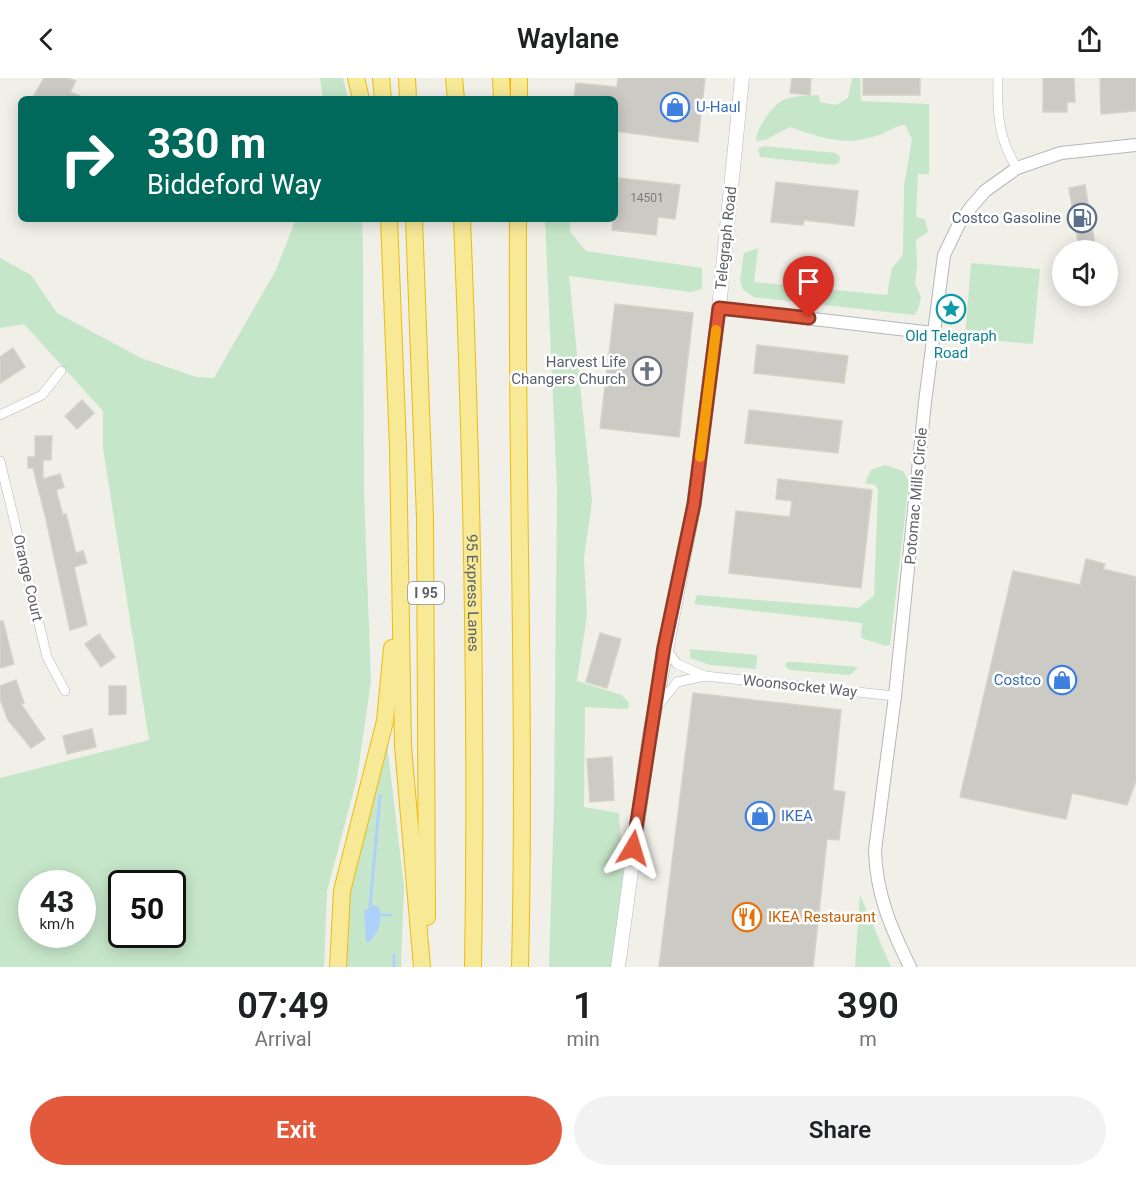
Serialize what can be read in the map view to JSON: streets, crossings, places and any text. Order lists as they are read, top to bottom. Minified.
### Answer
{"streets":{"highway":["I 95","95 Express Lanes"],"main road":["Telegraph Road"],"street":["Potomac Mills Circle","Orange Court","Woonsocket Way"]},"crossings":[["Telegraph Road","Woonsocket Way"],["Potomac Mills Circle","Woonsocket Way"]],"places":{"shop":["U-Haul","Costco","IKEA"],"fuel station":["Costco Gasoline"],"place":["Old Telegraph Road"],"church":["Harvest Life Changers Church"],"restaurant":["IKEA Restaurant"]},"house_numbers":["14501"],"page":{"header":"Waylane","turn":["330 m","Biddeford Way"],"speed":"43 km/h","limit":"50","eta":["07:49","Arrival","1","min","390","m"],"buttons":["Exit","Share"]}}
